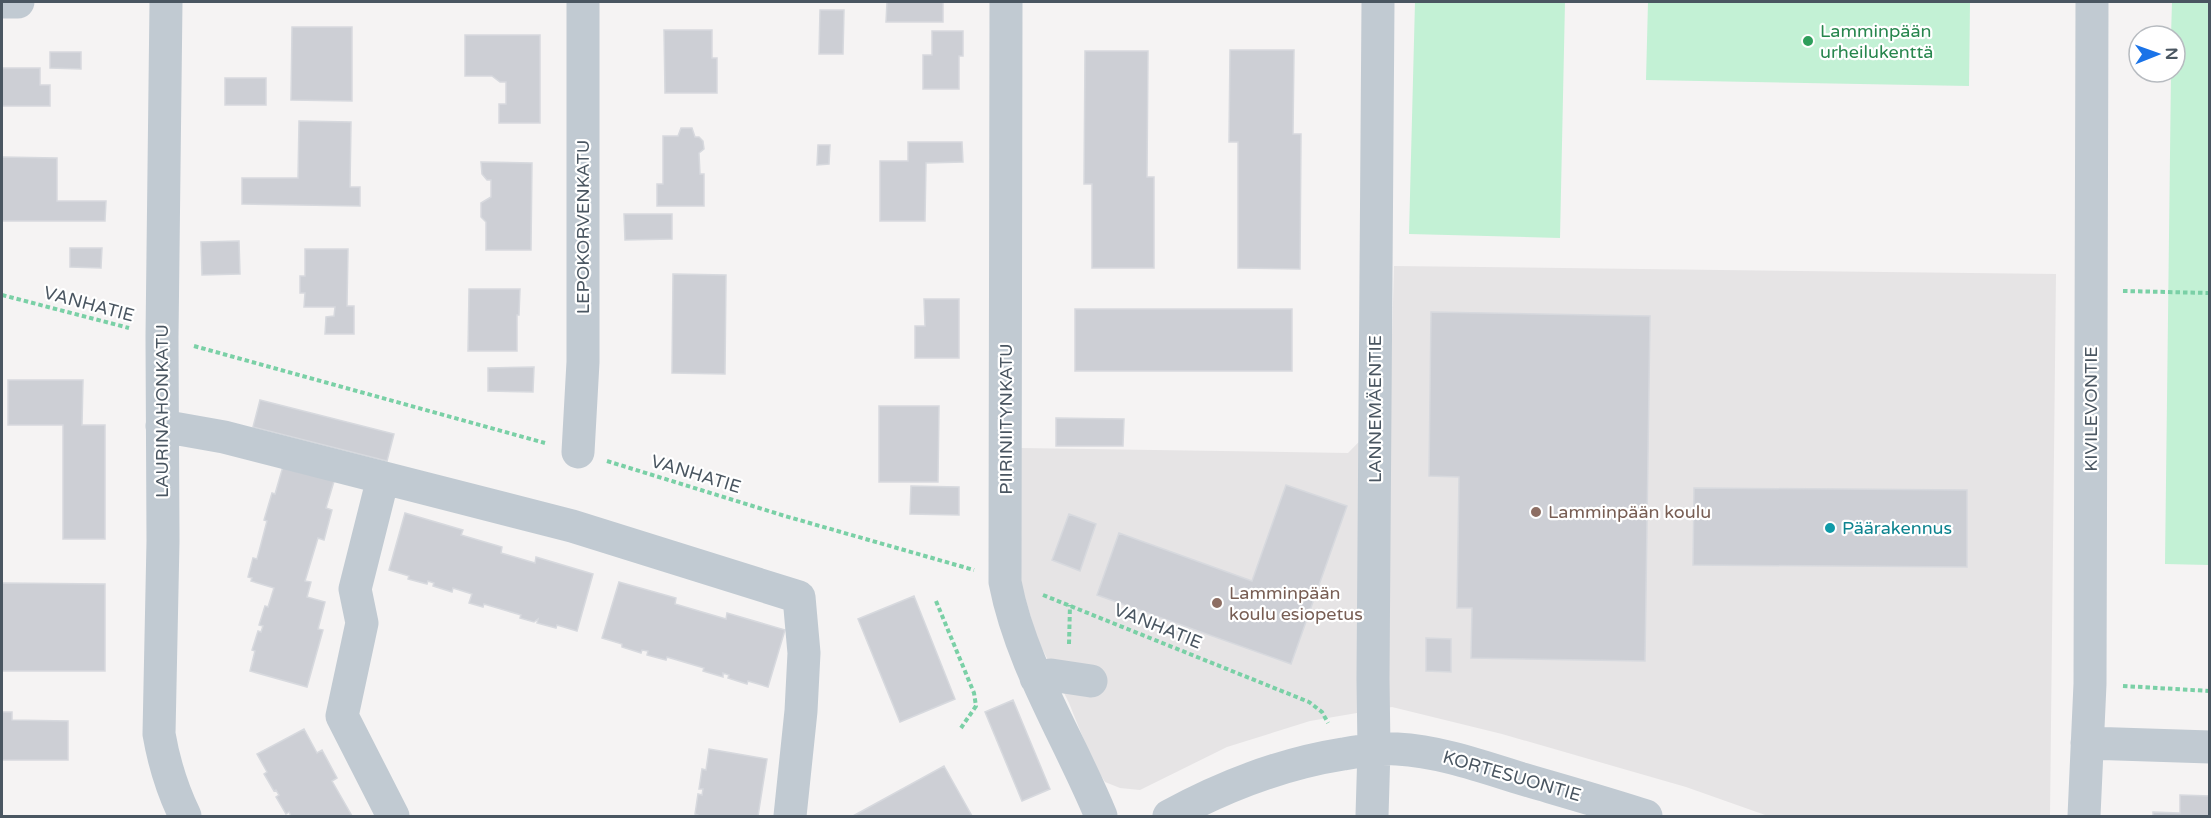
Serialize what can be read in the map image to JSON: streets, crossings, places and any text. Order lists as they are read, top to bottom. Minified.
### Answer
{"streets":{"street":["LEPOKORVENKATU","LANNEMÄENTIE","KIVILEVONTIE","LAURINAHONKATU","PIIRINIITYNKATU","KORTESUONTIE"],"path":["VANHATIE"]},"crossings":[["LEPOKORVENKATU","VANHATIE"],["VANHATIE","LAURINAHONKATU"],["VANHATIE","PIIRINIITYNKATU"],["VANHATIE","KORTESUONTIE"],["LANNEMÄENTIE","KORTESUONTIE"]],"places":["Lamminpään urheilukenttä","Lamminpään koulu","Päärakennus","Lamminpään koulu esiopetus"],"north":"right"}
